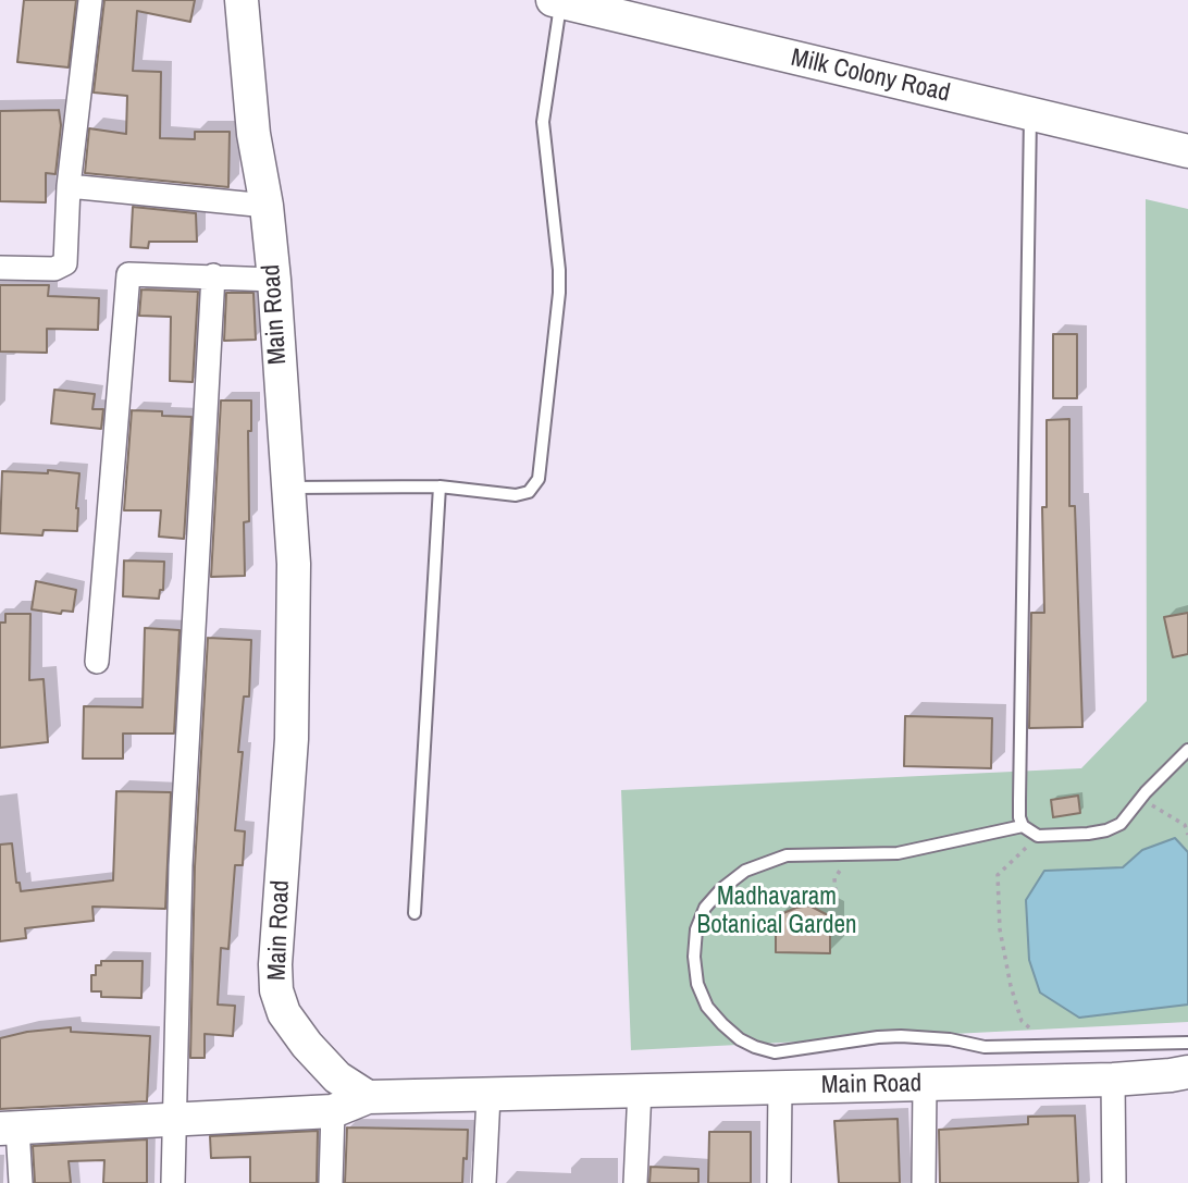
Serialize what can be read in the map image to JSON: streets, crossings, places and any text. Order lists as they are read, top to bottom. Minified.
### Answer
{"streets":{"street":["Milk Colony Road","Main Road"]},"parks":["Madhavaram Botanical Garden"]}
